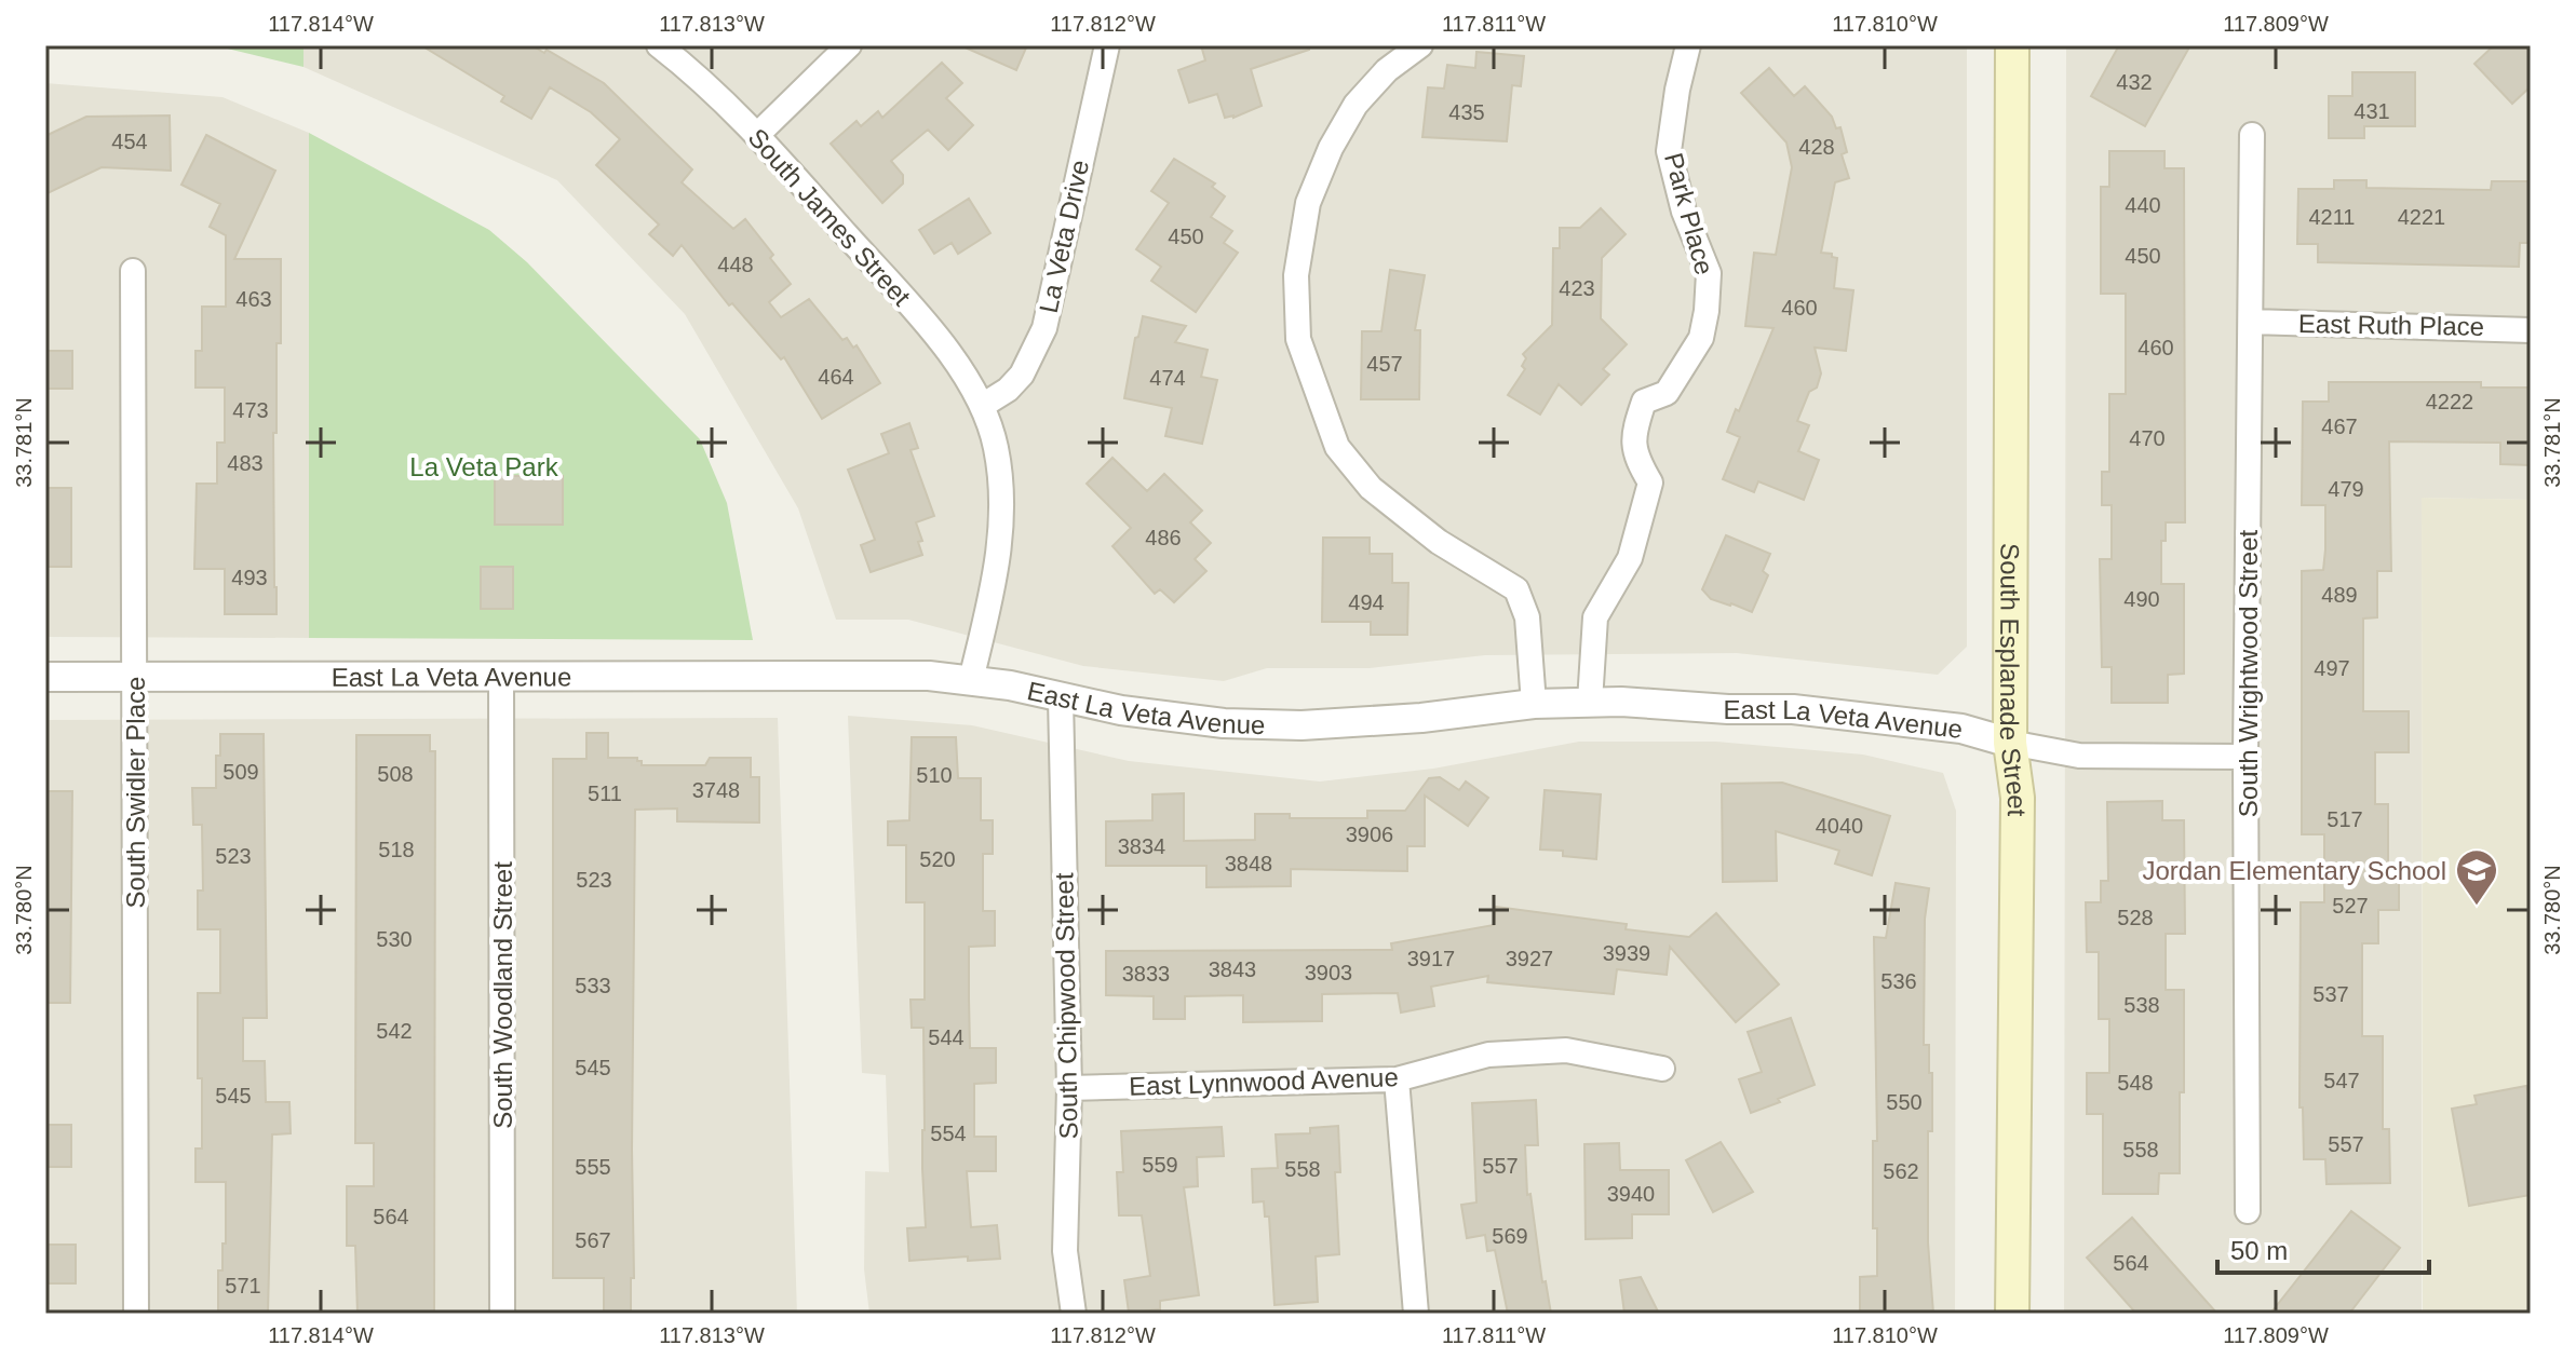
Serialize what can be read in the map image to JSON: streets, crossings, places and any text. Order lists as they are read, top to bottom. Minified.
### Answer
{"streets":{"main road":["South Esplanade Street"],"street":["Park Place","South James Street","La Veta Drive","East Ruth Place","South Wrightwood Street","East La Veta Avenue","South Swidler Place","South Woodland Street","South Chipwood Street","East Lynnwood Avenue"]},"crossings":[["Park Place","East La Veta Avenue"],["South James Street","La Veta Drive"],["South James Street","East La Veta Avenue"],["East Ruth Place","South Wrightwood Street"],["South Wrightwood Street","East La Veta Avenue"],["East La Veta Avenue","South Esplanade Street"],["East La Veta Avenue","South Swidler Place"],["East La Veta Avenue","South Woodland Street"],["East La Veta Avenue","South Chipwood Street"],["South Chipwood Street","East Lynnwood Avenue"]],"parks":["La Veta Park"],"places":{"school or university":["Jordan Elementary School"]},"house_numbers":["432","431","435","454","428","440","4211","4221","450","450","448","423","463","460","460","457","464","474","4222","473","467","470","483","479","486","493","489","490","494","497","509","508","510","3748","511","517","4040","3906","3834","518","523","520","3848","523","527","528","530","3939","3917","3927","3843","3903","3833","536","533","537","538","542","544","545","547","548","545","550","554","557","558","559","557","555","558","562","3940","564","569","567","564","571"],"scale_bar":"50 m","coordinates":["117.814°W","117.813°W","117.812°W","117.811°W","117.810°W","117.809°W","33.781°N","33.780°N"]}
